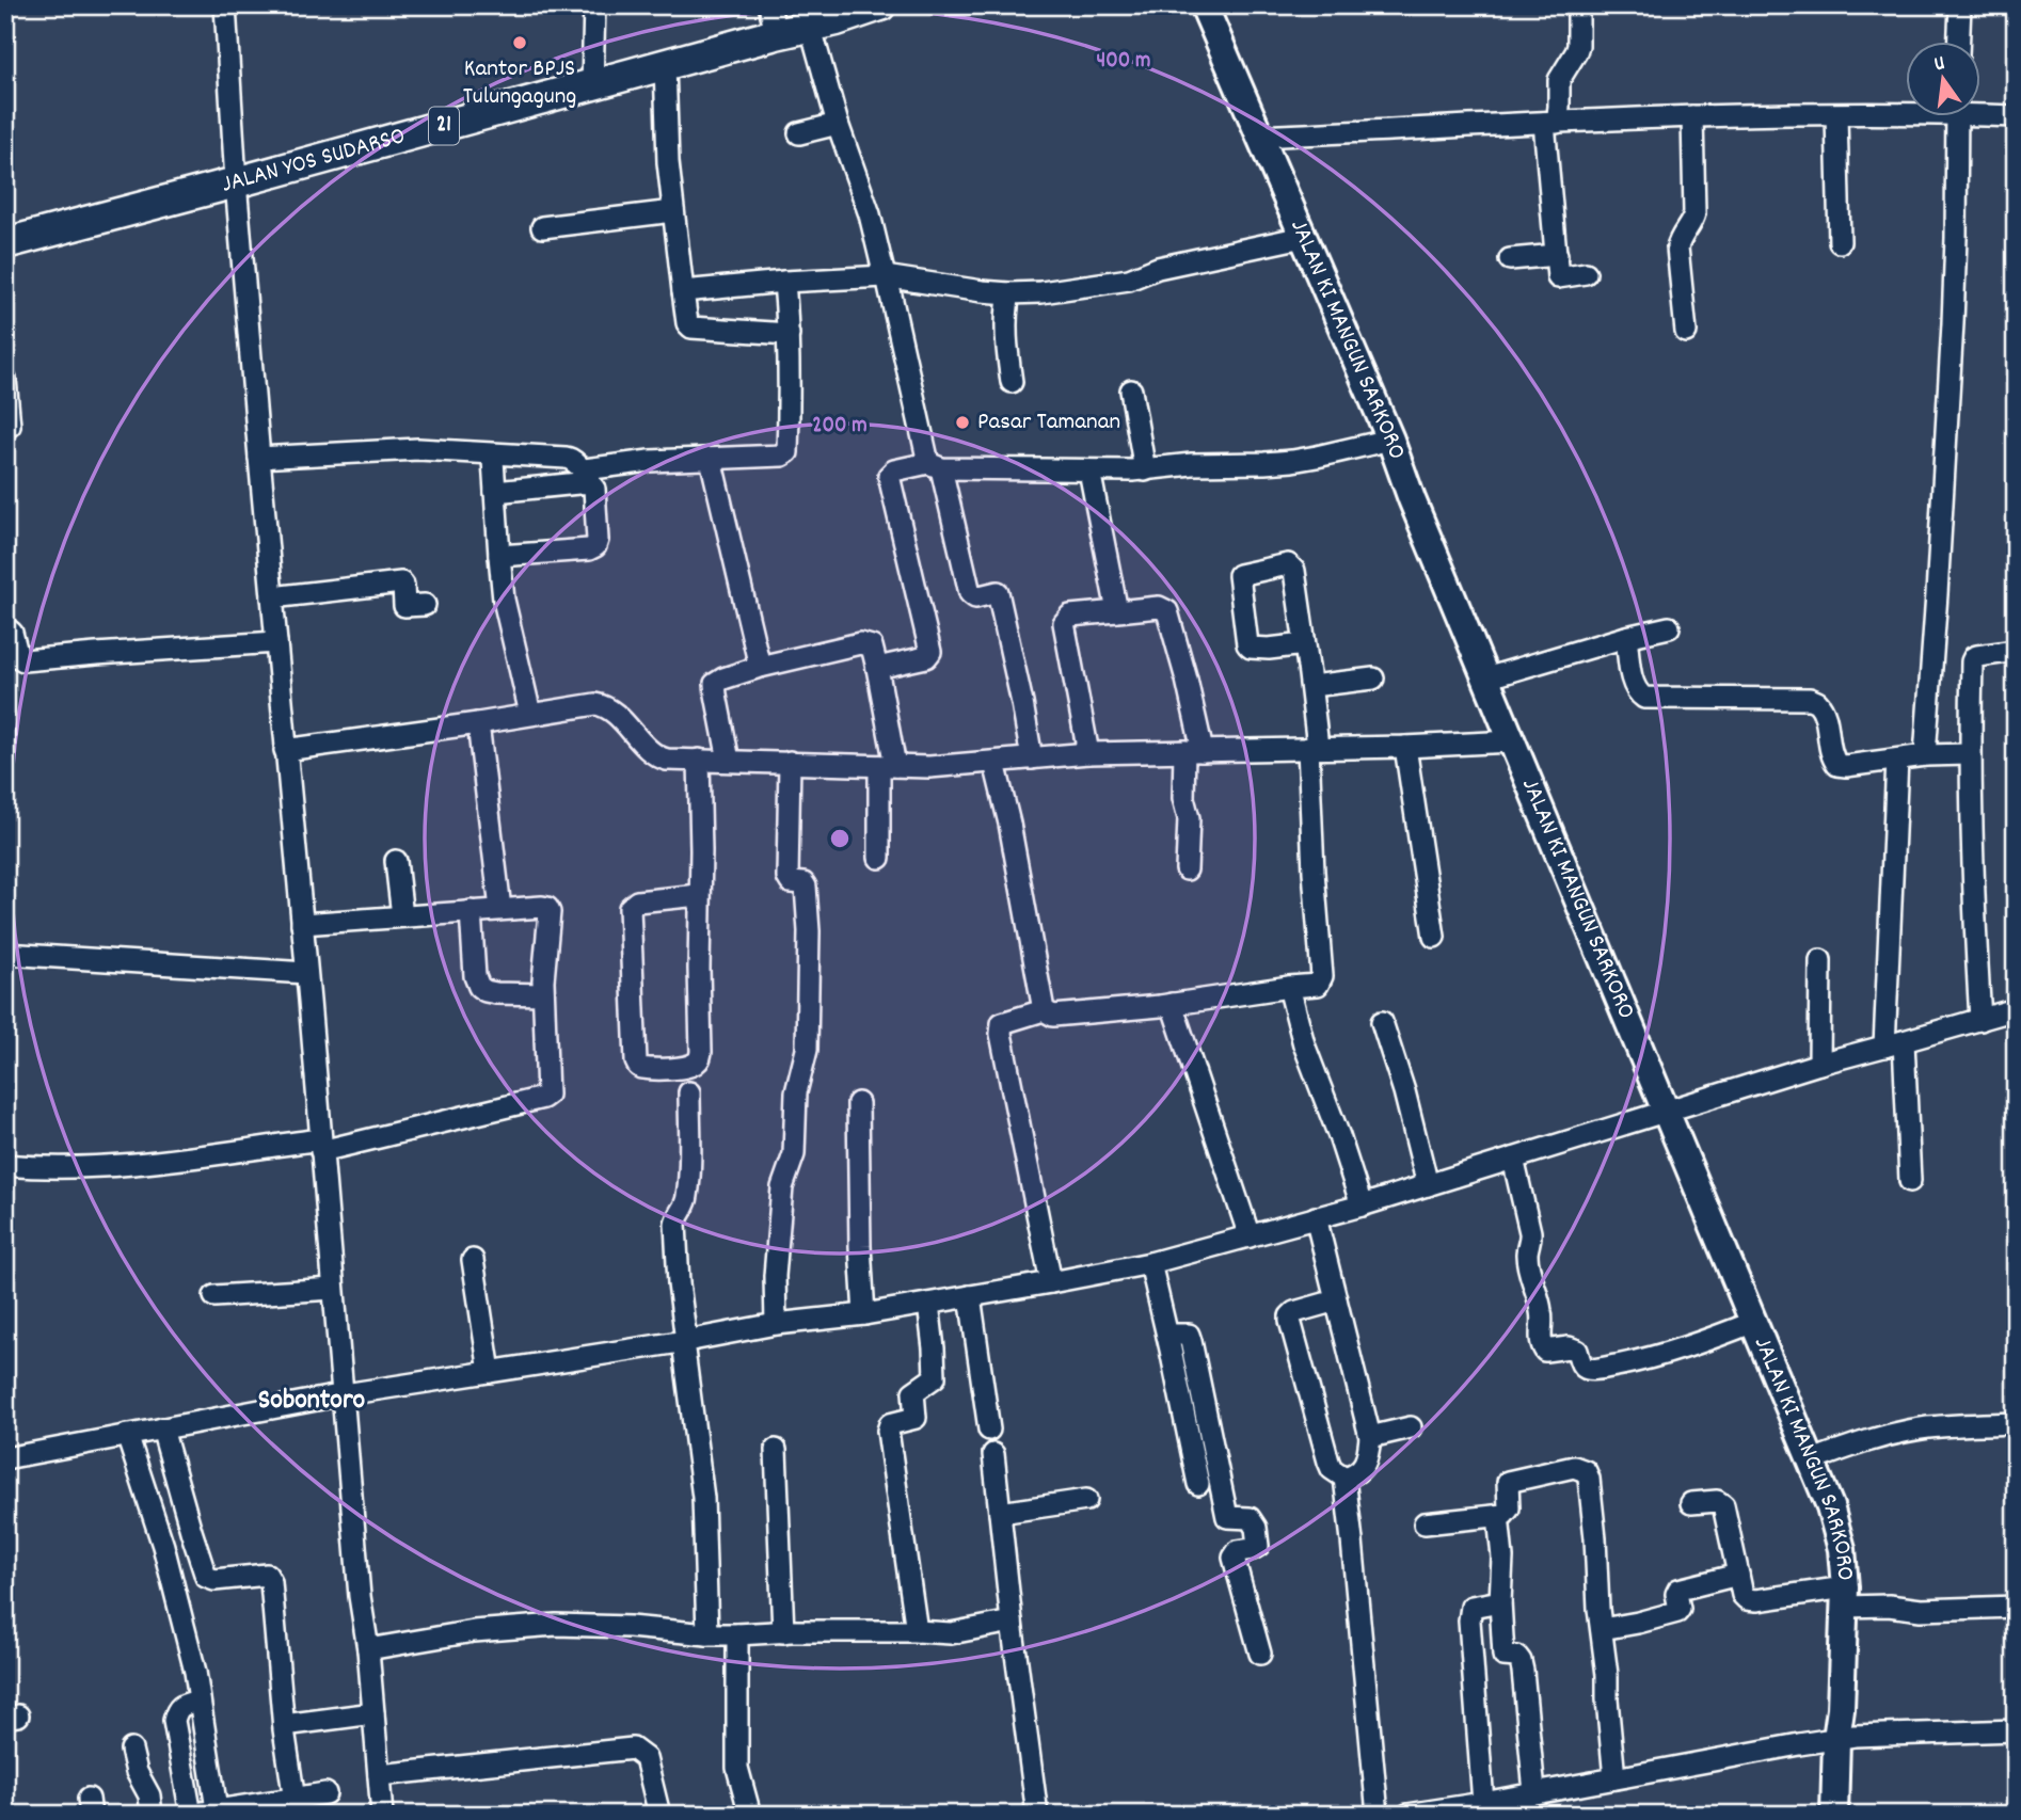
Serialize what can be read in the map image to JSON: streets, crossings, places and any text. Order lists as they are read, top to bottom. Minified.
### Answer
{"streets":{"highway":["21","JALAN YOS SUDARSO"],"main road":["JALAN KI MANGUN SARKORO"]},"districts":["Sobontoro"],"places":["Kantor BPJS Tulungagung","Pasar Tamanan"],"north":"top","rings":["400 m","200 m"]}
